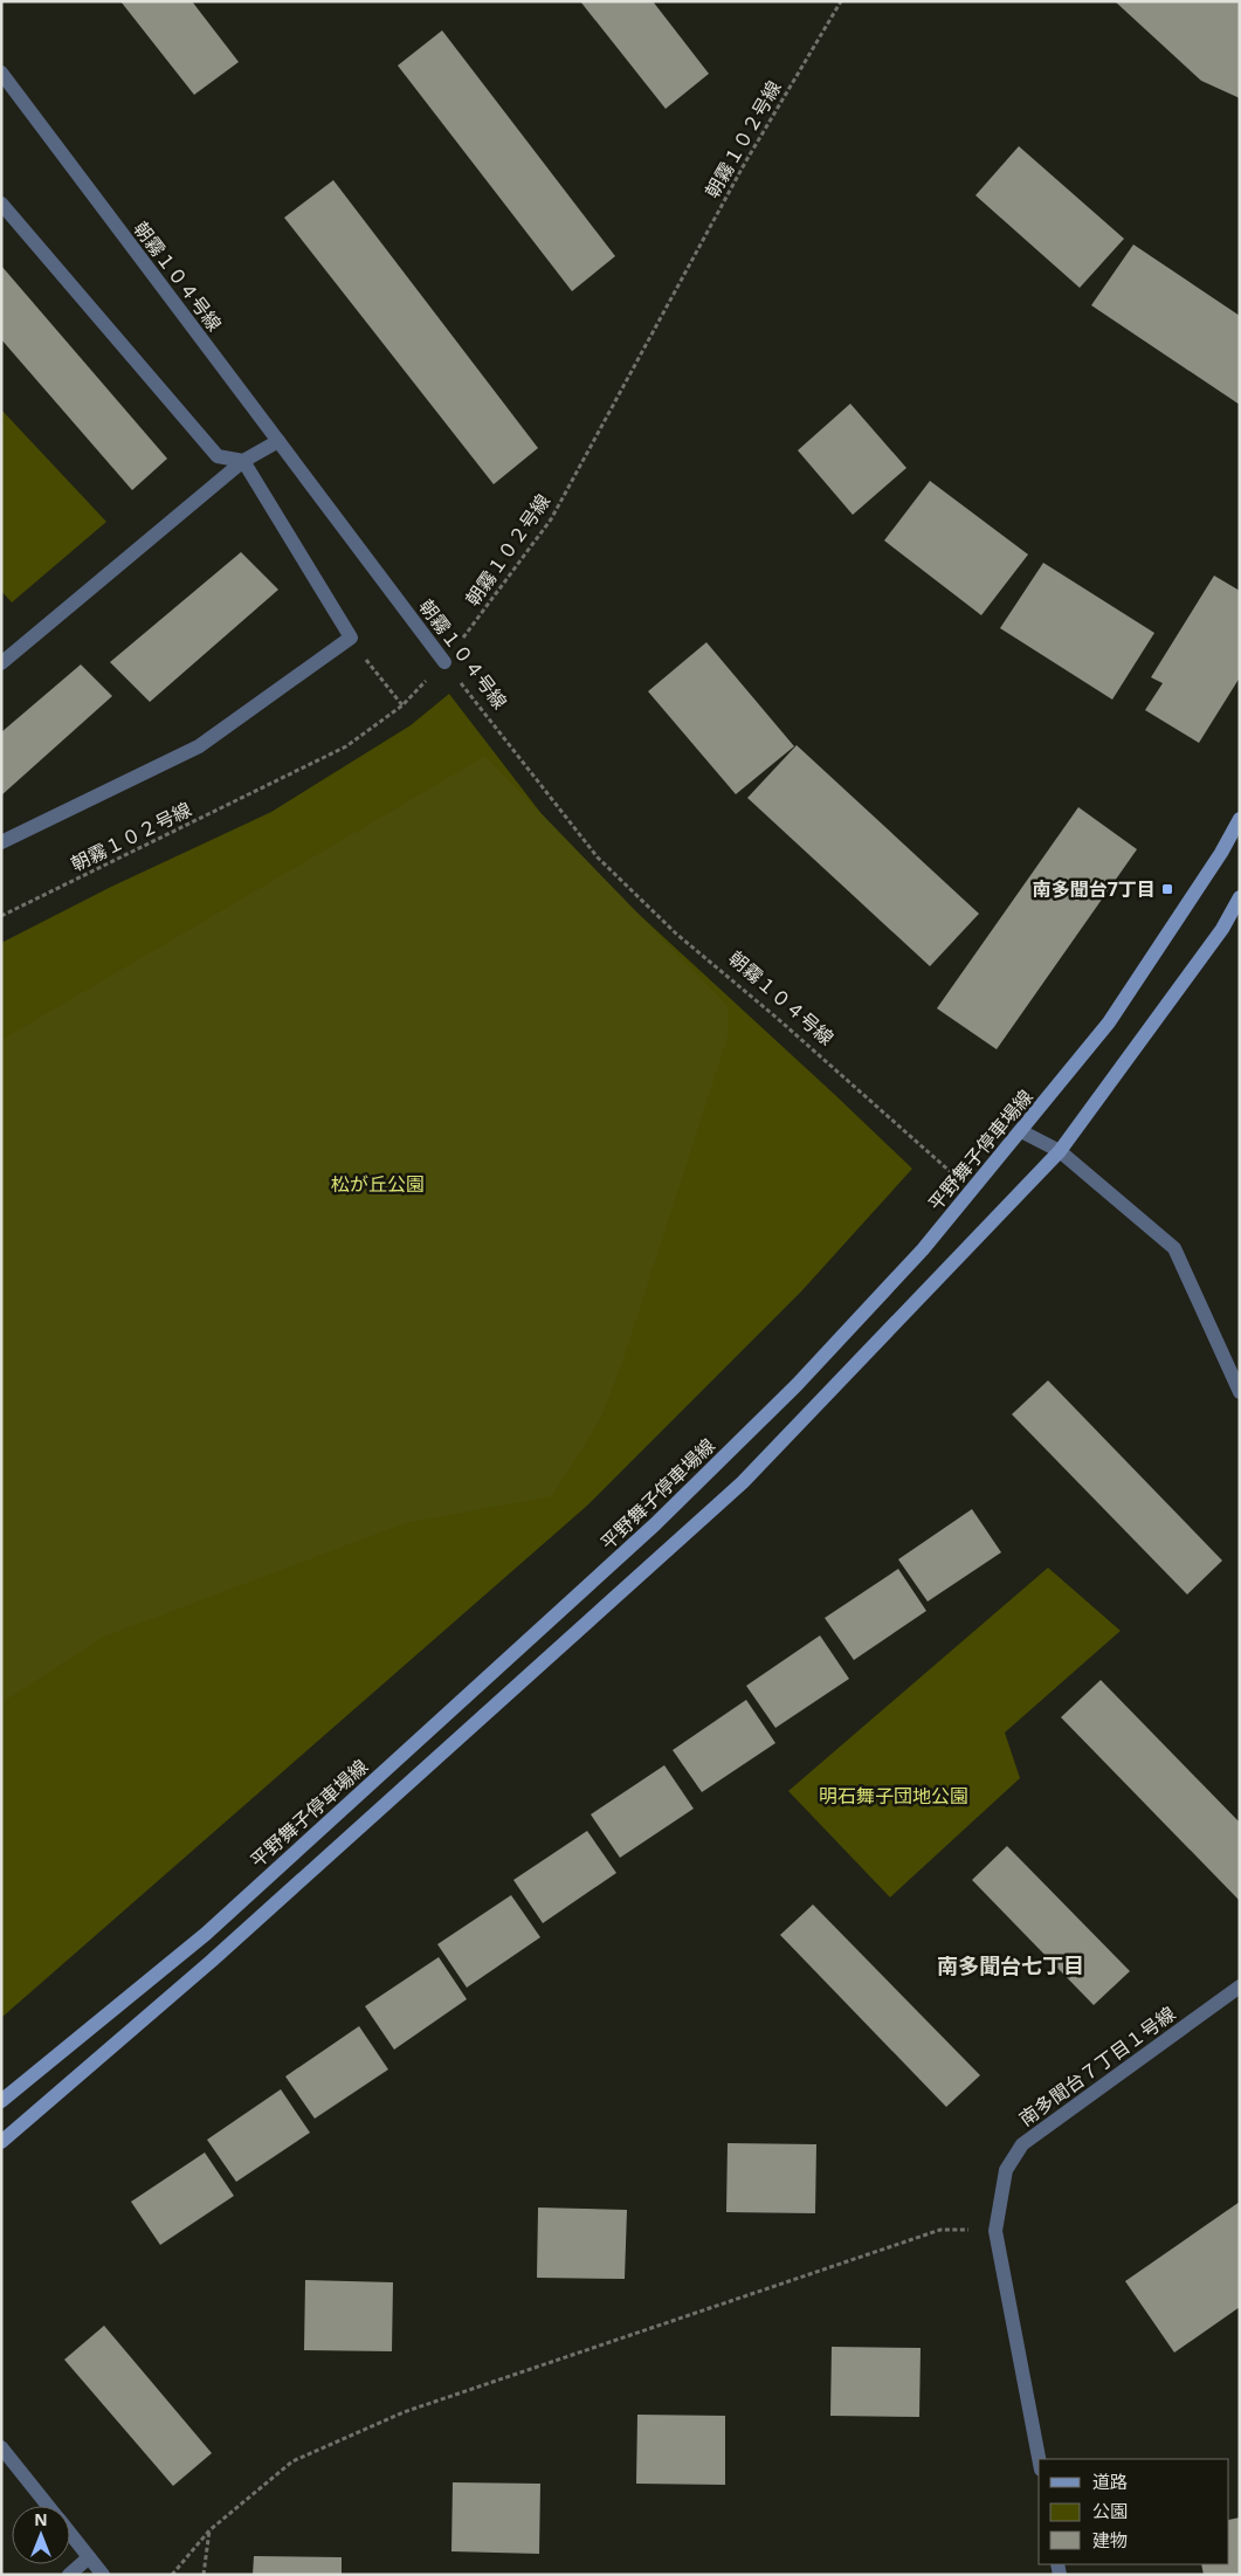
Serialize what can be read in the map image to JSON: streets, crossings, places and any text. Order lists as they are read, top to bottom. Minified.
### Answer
{"streets":{"main road":["平野舞子停車場線"],"street":["朝霧１０４号線","南多聞台７丁目１号線"],"path":["朝霧１０２号線"]},"crossings":[["朝霧１０２号線","朝霧１０４号線"],["朝霧１０４号線","平野舞子停車場線"]],"districts":["南多聞台七丁目"],"parks":["松が丘公園","明石舞子団地公園"],"places":{"transit":["南多聞台7丁目"]},"legend":["道路","公園","建物"],"north":"top"}
